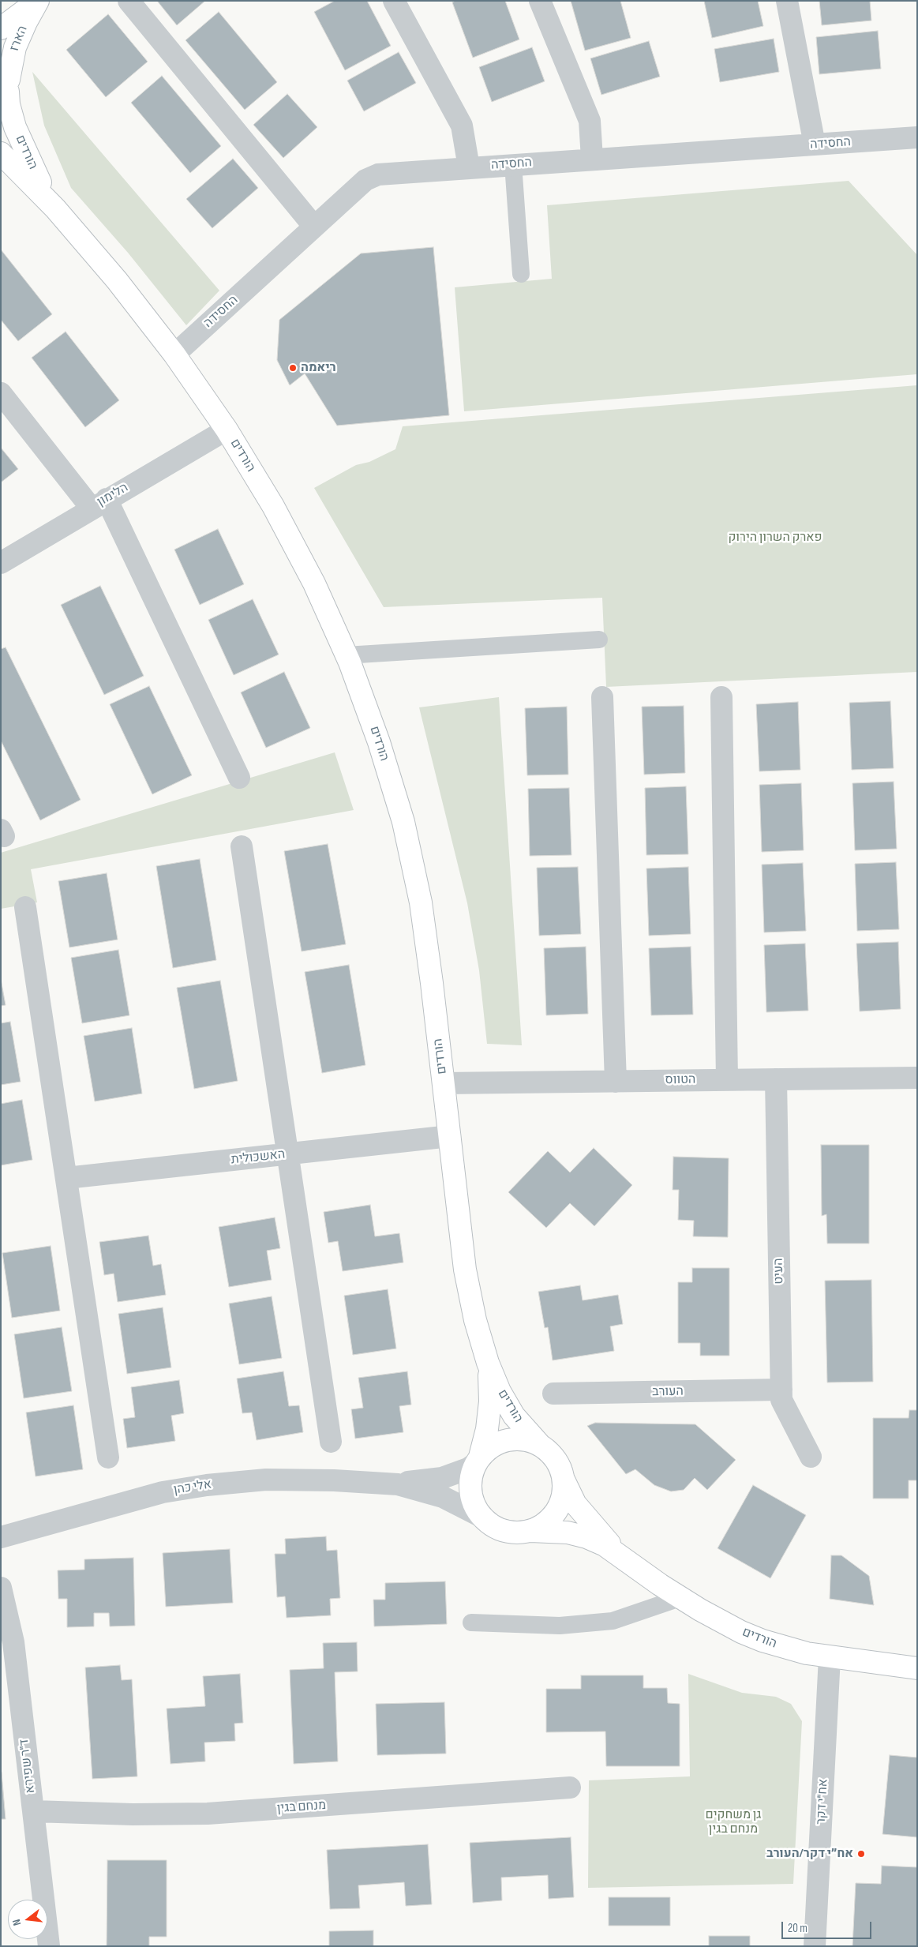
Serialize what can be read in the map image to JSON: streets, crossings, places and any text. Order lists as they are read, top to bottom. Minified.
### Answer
{"streets":{"street":["הארז","החסידה","הורדים","הלימון","הטווס","האשכולית","העיט","העורב","אלי כהן","ד\"ר שפירא","אח\"י דקר","מנחם בגין"]},"crossings":[["הארז","הורדים"],["החסידה","הורדים"],["הורדים","הלימון"],["הורדים","הטווס"],["הורדים","האשכולית"],["הורדים","אלי כהן"],["הורדים","אח\"י דקר"],["הטווס","העיט"],["העיט","העורב"],["ד\"ר שפירא","מנחם בגין"]],"parks":["פארק השרון הירוק","גן משחקים מנחם בגין"],"places":["ריאמה","אח״י דקר/העורב"],"scale_bar":"20 m","north":"left"}
